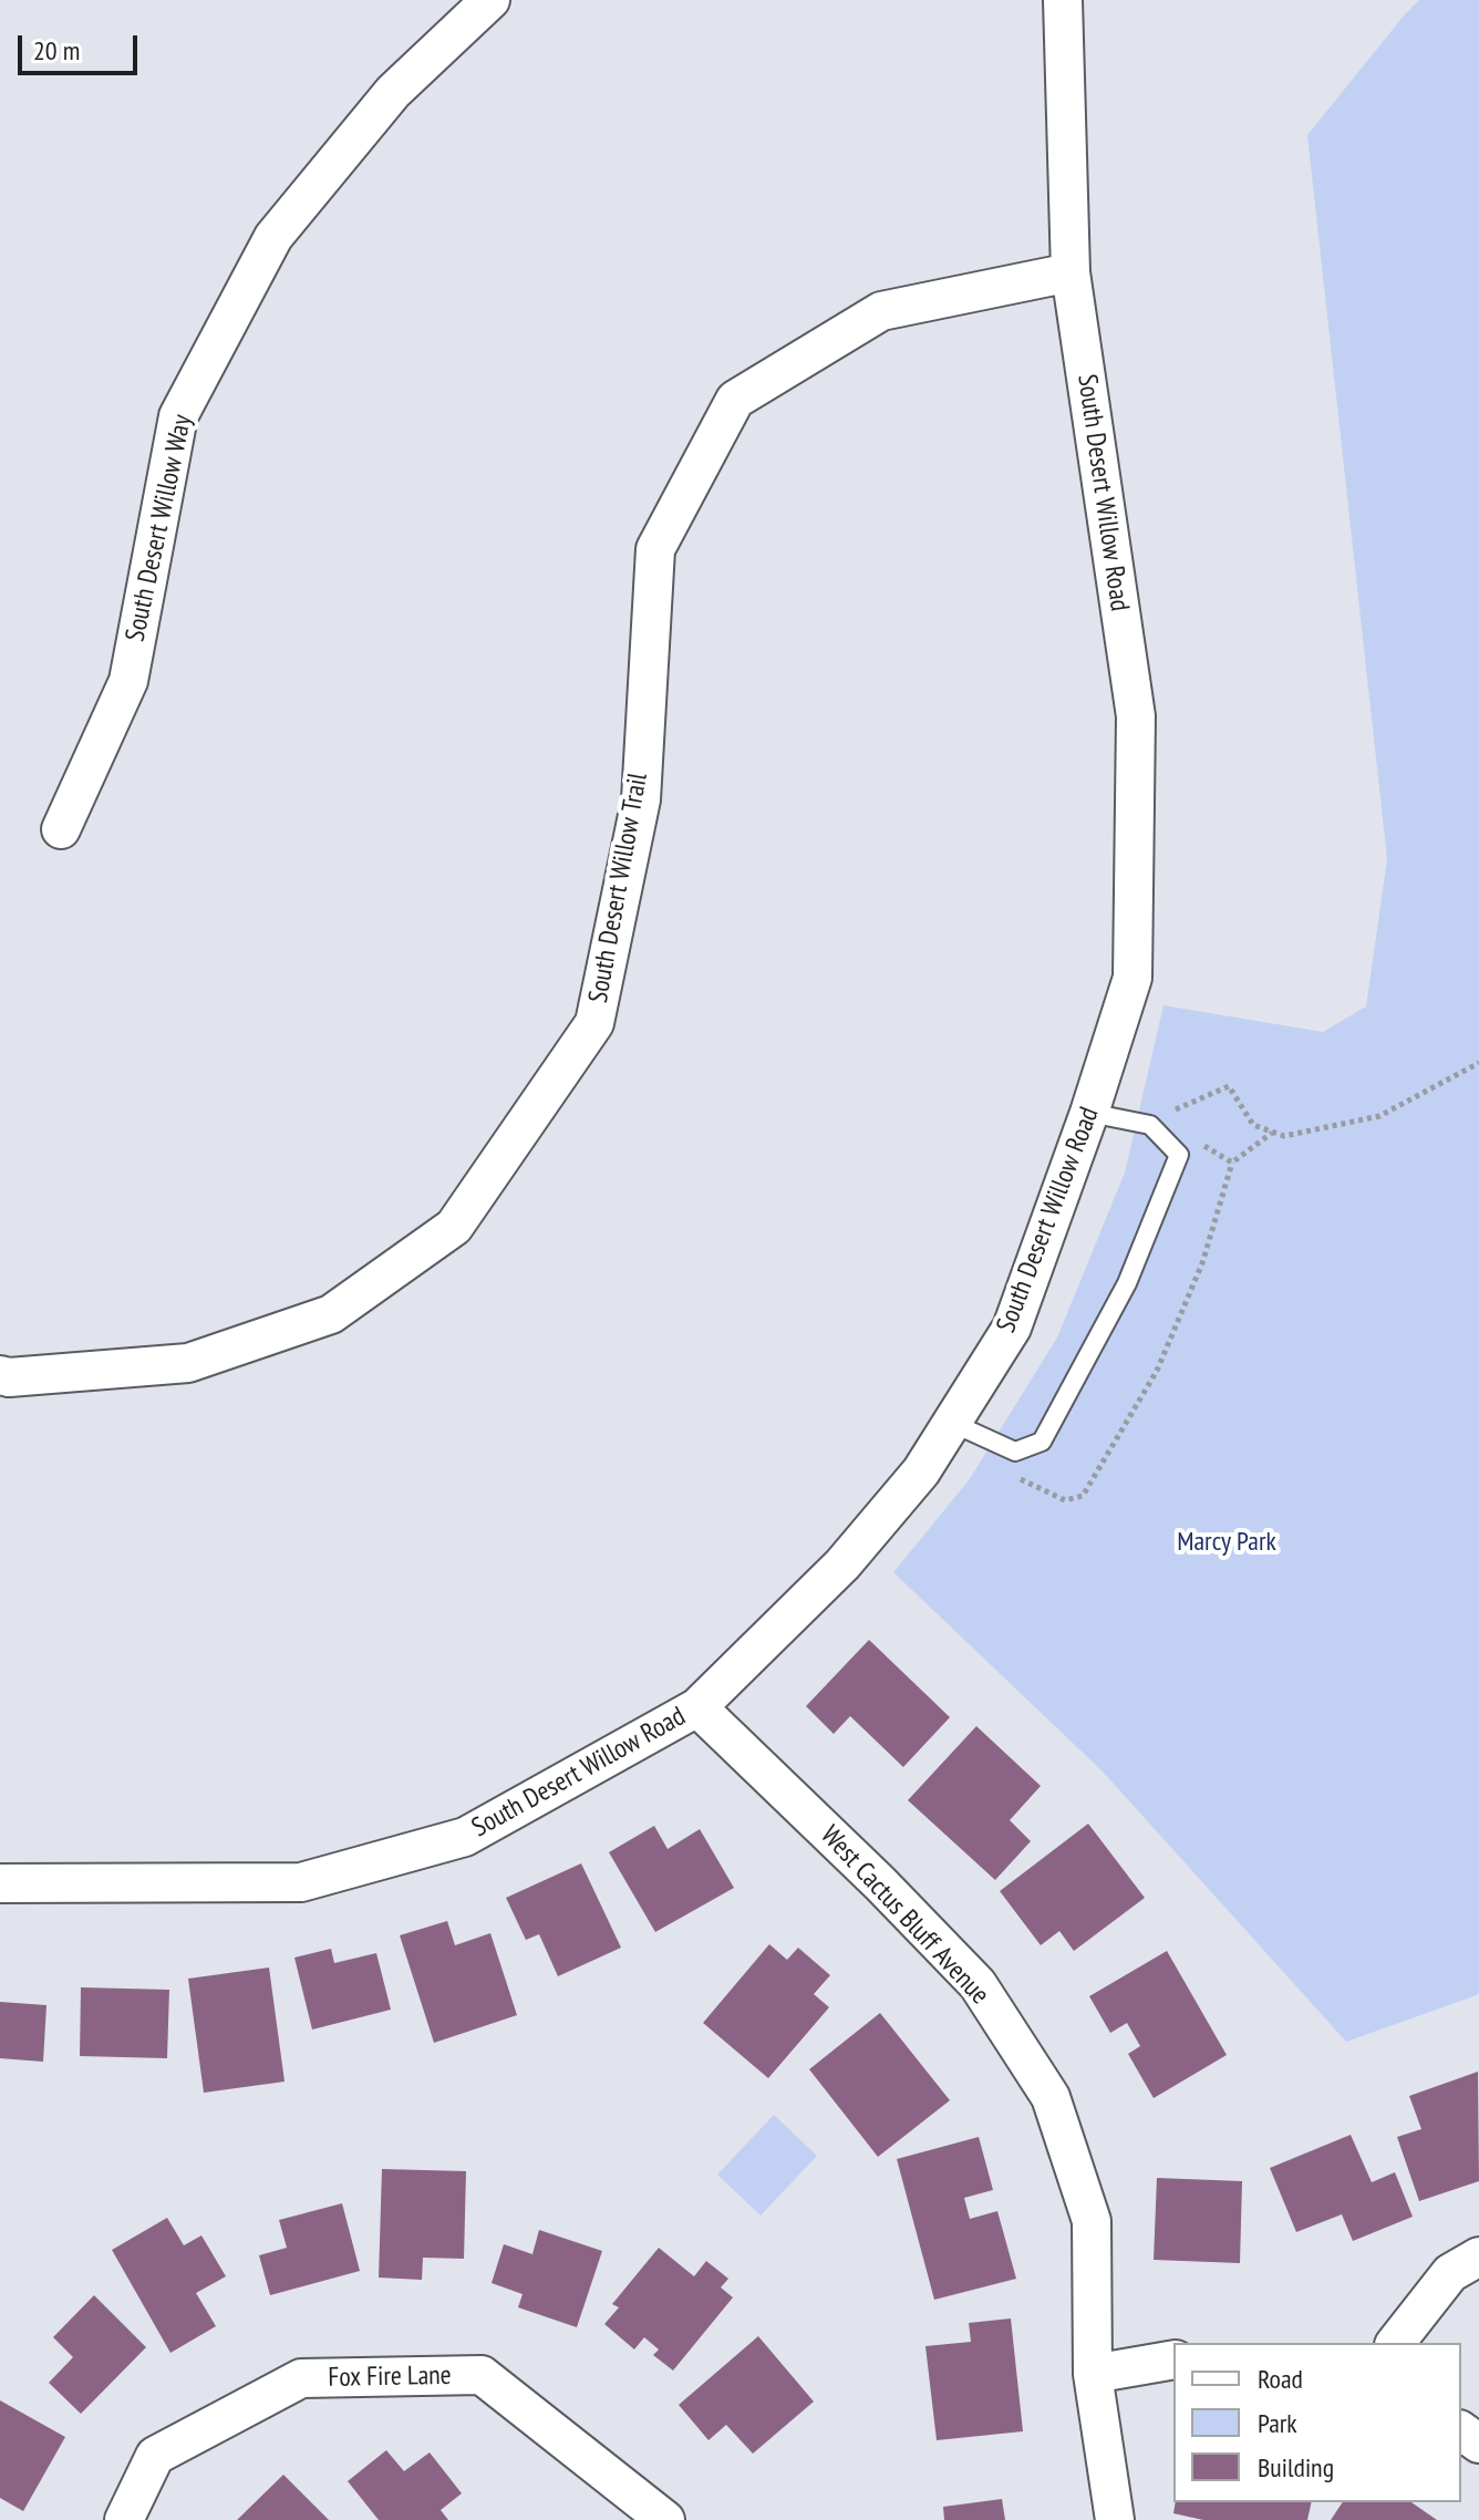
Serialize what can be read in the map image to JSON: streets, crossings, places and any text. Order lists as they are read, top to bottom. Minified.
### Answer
{"streets":{"street":["South Desert Willow Road","South Desert Willow Way","South Desert Willow Trail","West Cactus Bluff Avenue","Fox Fire Lane"]},"crossings":[["South Desert Willow Road","South Desert Willow Trail"],["South Desert Willow Road","West Cactus Bluff Avenue"]],"parks":["Marcy Park"],"legend":["Road","Park","Building"],"scale_bar":"20 m"}
